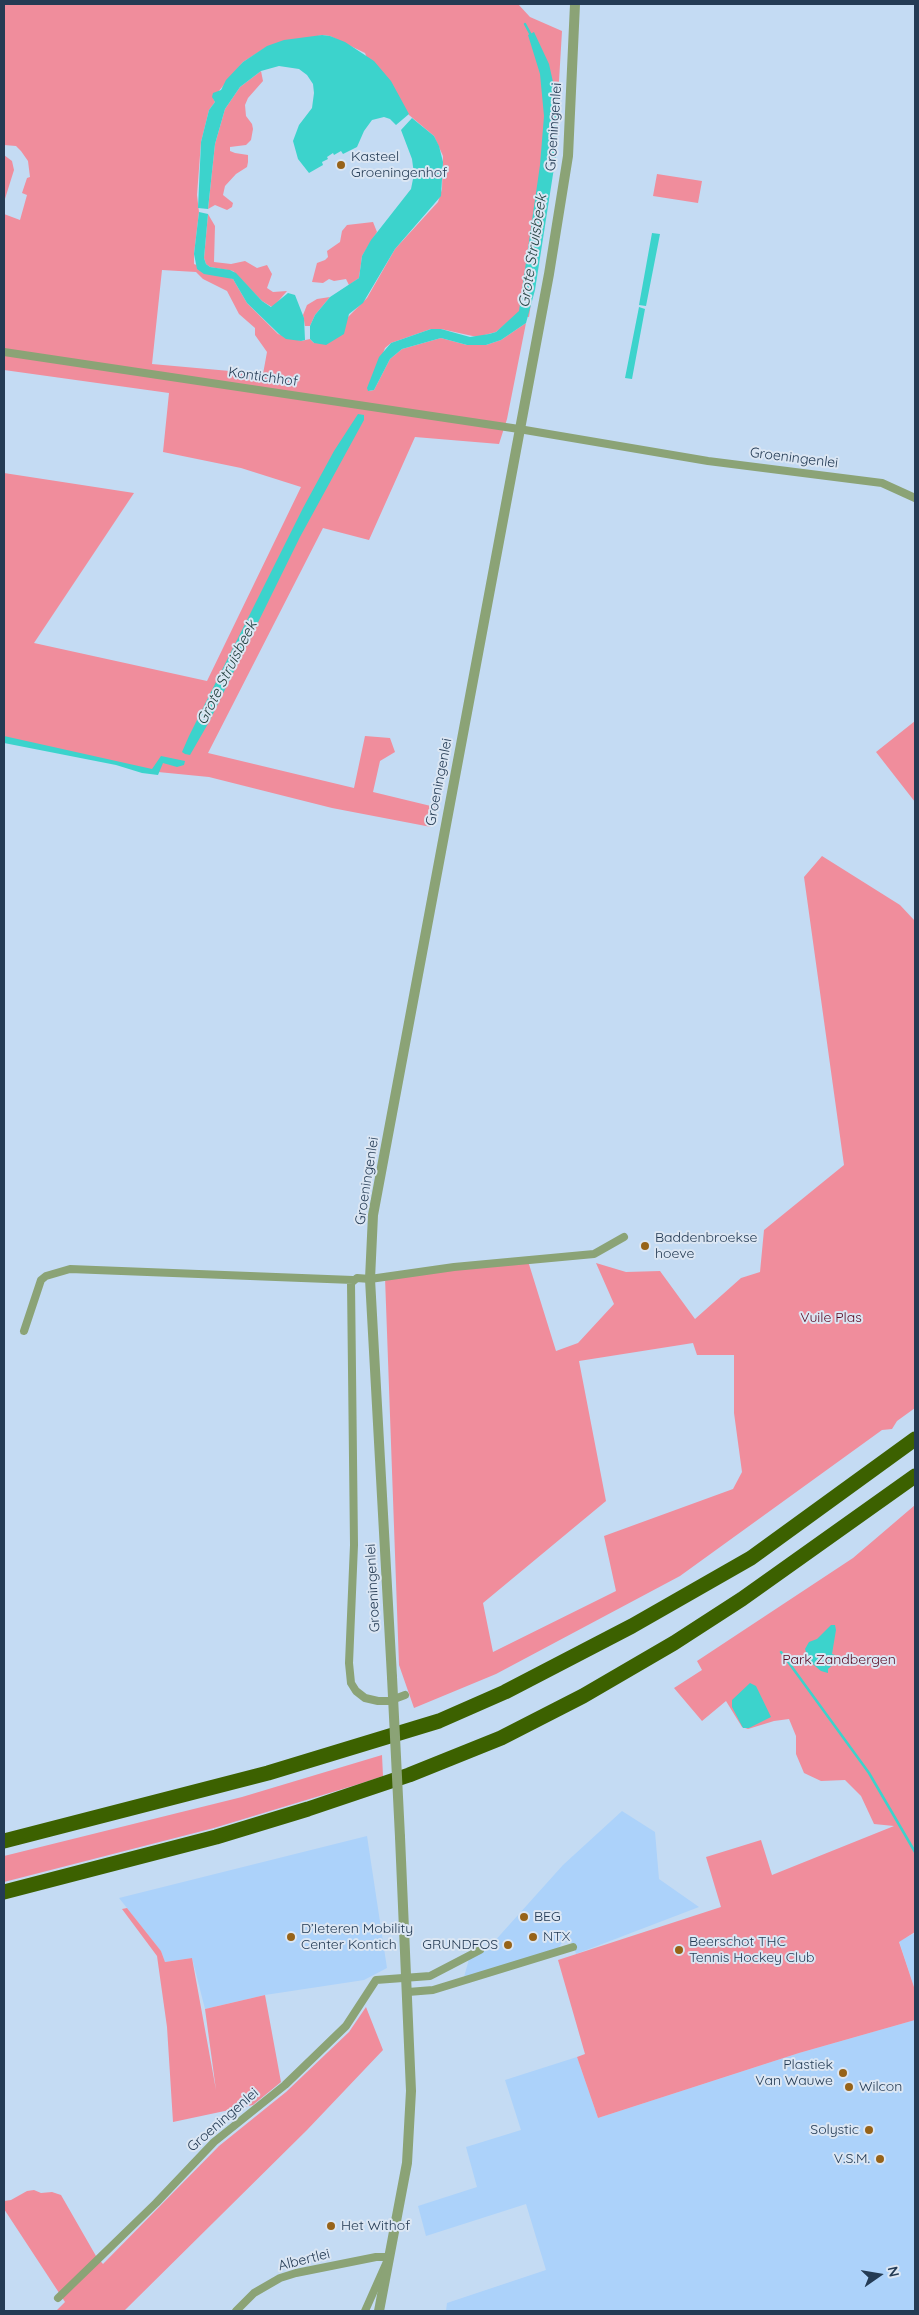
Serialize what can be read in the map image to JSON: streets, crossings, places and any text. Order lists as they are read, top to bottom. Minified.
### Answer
{"streets":{"street":["Groeningenlei","Kontichhof","Albertlei"]},"crossings":[["Groeningenlei","Kontichhof"],["Groeningenlei","Albertlei"]],"water":["Grote Struisbeek"],"parks":["Vuile Plas","Park Zandbergen"],"places":["Kasteel Groeningenhof","Baddenbroekse hoeve","BEG","D’Ieteren Mobility Center Kontich","NTX","GRUNDFOS","Beerschot THC Tennis Hockey Club","Plastiek Van Wauwe","Wilcon","Solystic","V.S.M.","Het Withof"],"north":"right"}
